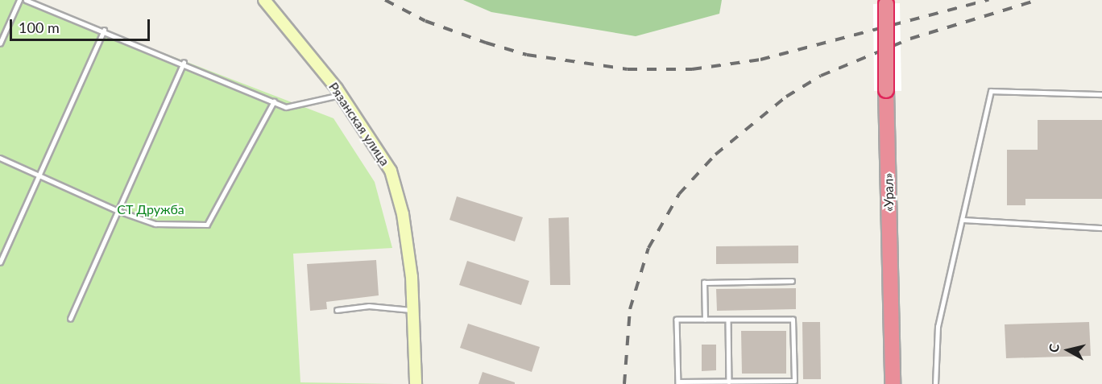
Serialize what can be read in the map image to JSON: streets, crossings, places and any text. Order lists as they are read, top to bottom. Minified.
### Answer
{"streets":{"highway":["«Урал»"],"street":["Рязанская улица"]},"parks":["СТ Дружба"],"scale_bar":"100 m","north":"left"}
